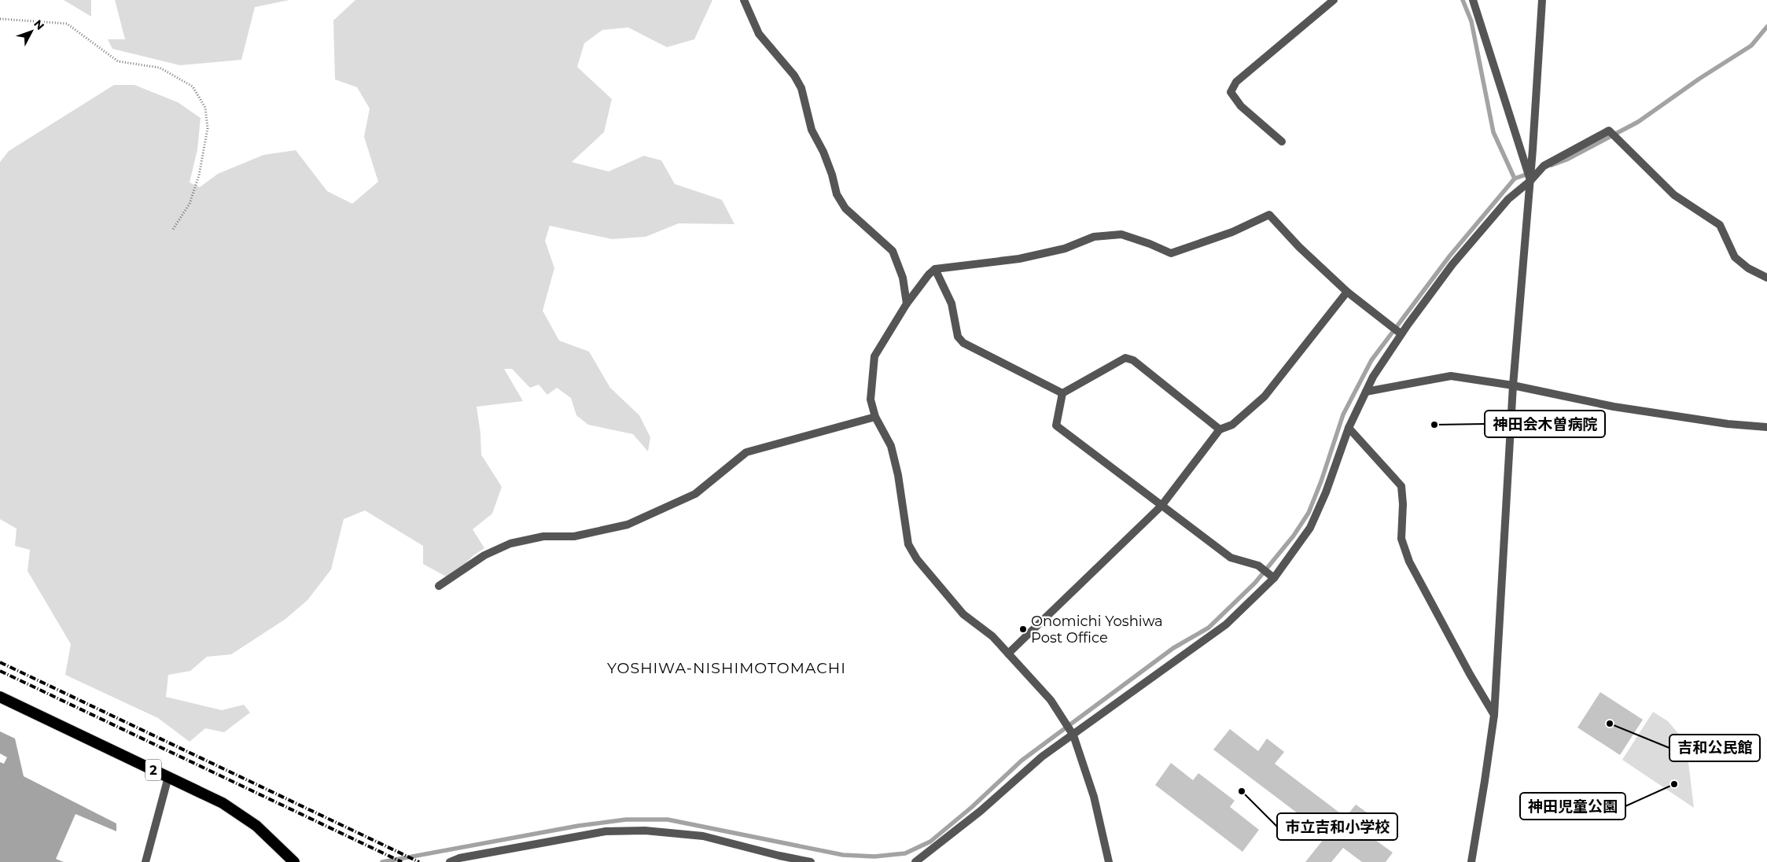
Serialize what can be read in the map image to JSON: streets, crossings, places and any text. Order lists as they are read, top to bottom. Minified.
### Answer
{"streets":{"highway":["2"]},"districts":["YOSHIWA-NISHIMOTOMACHI"],"places":["神田会木曽病院","Onomichi Yoshiwa Post Office","吉和公民館","神田児童公園","市立吉和小学校"],"north":"top right"}
